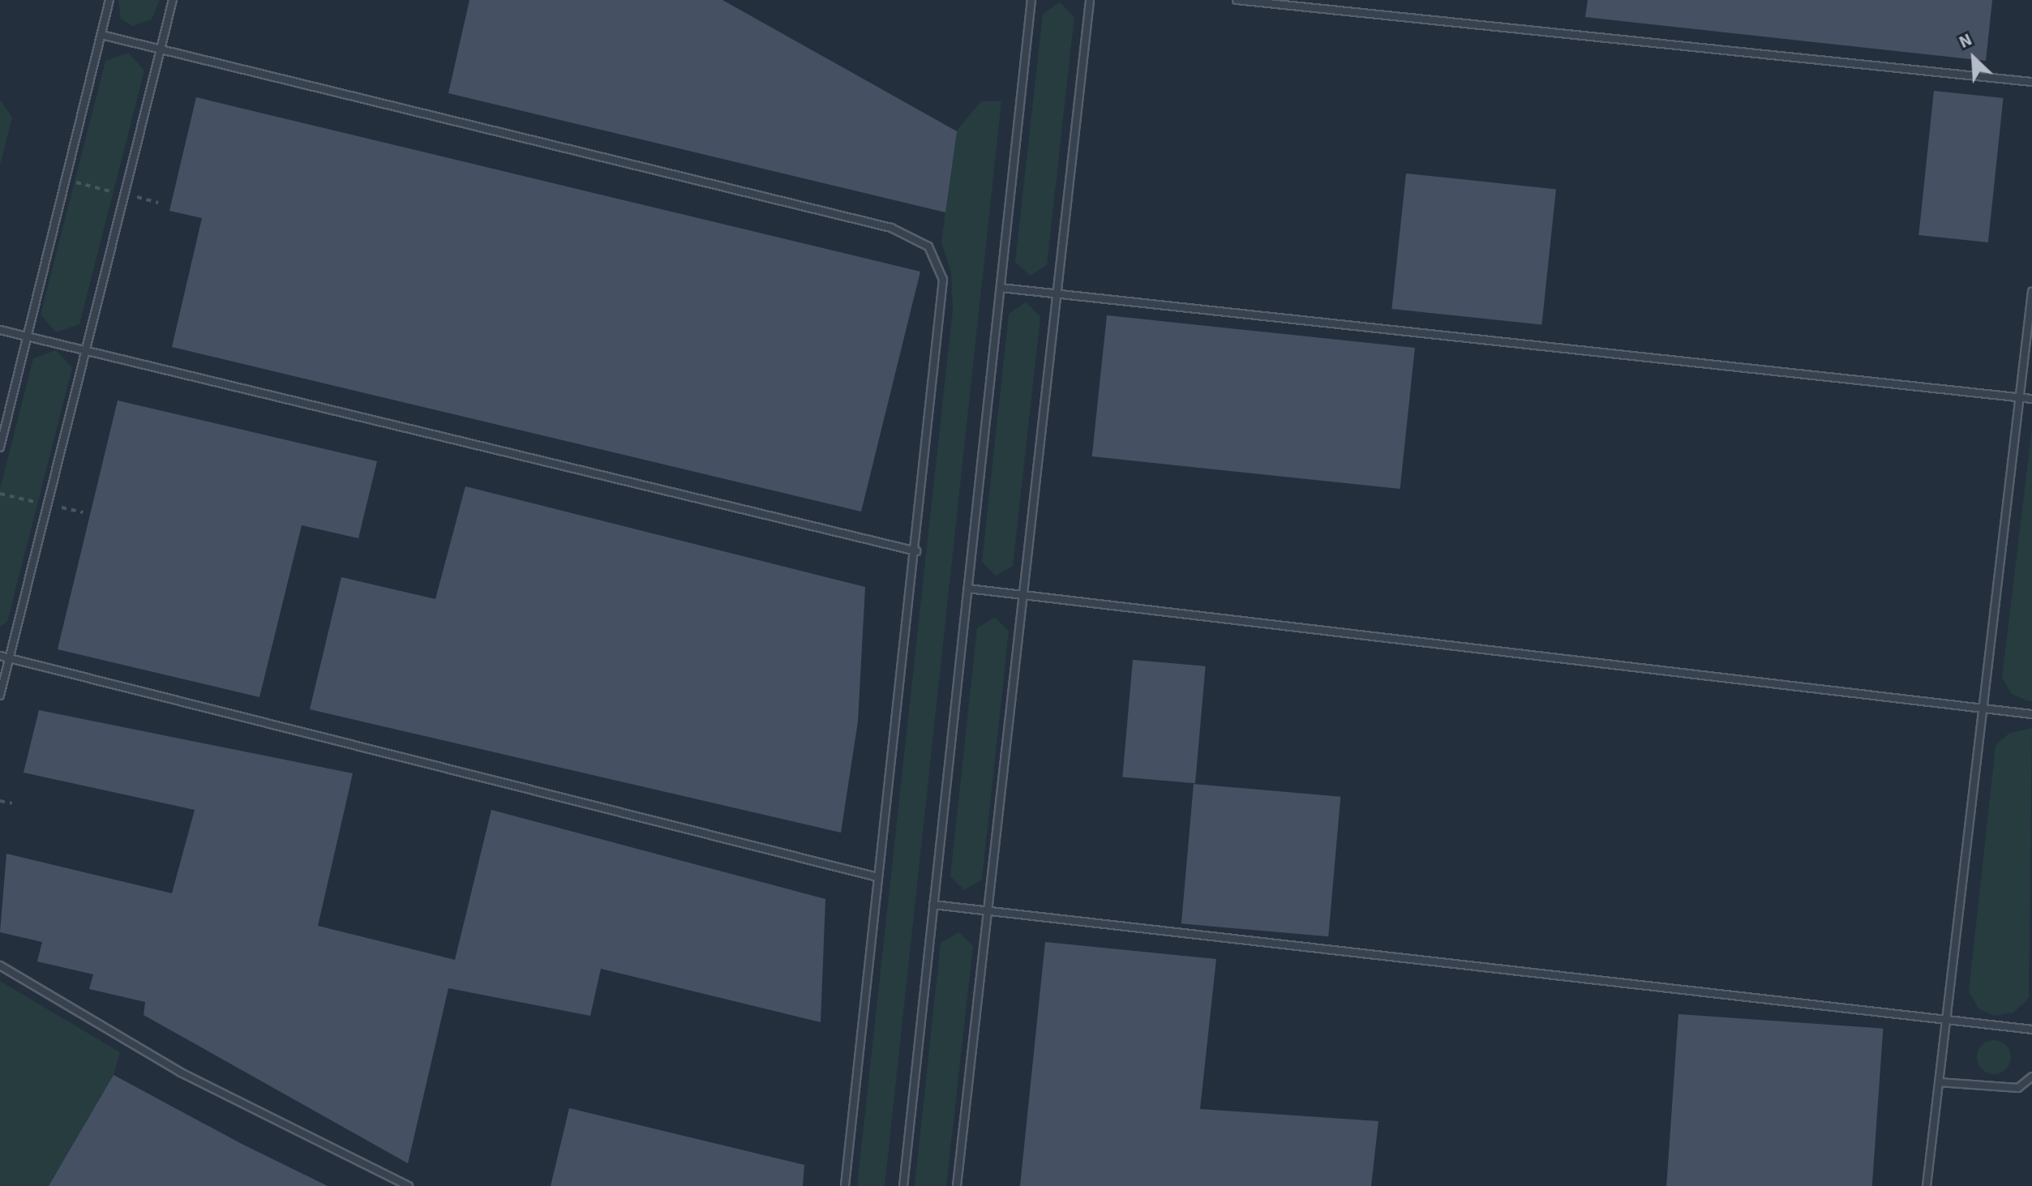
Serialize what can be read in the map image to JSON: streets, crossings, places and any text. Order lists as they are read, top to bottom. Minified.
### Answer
{"north":"top left"}
